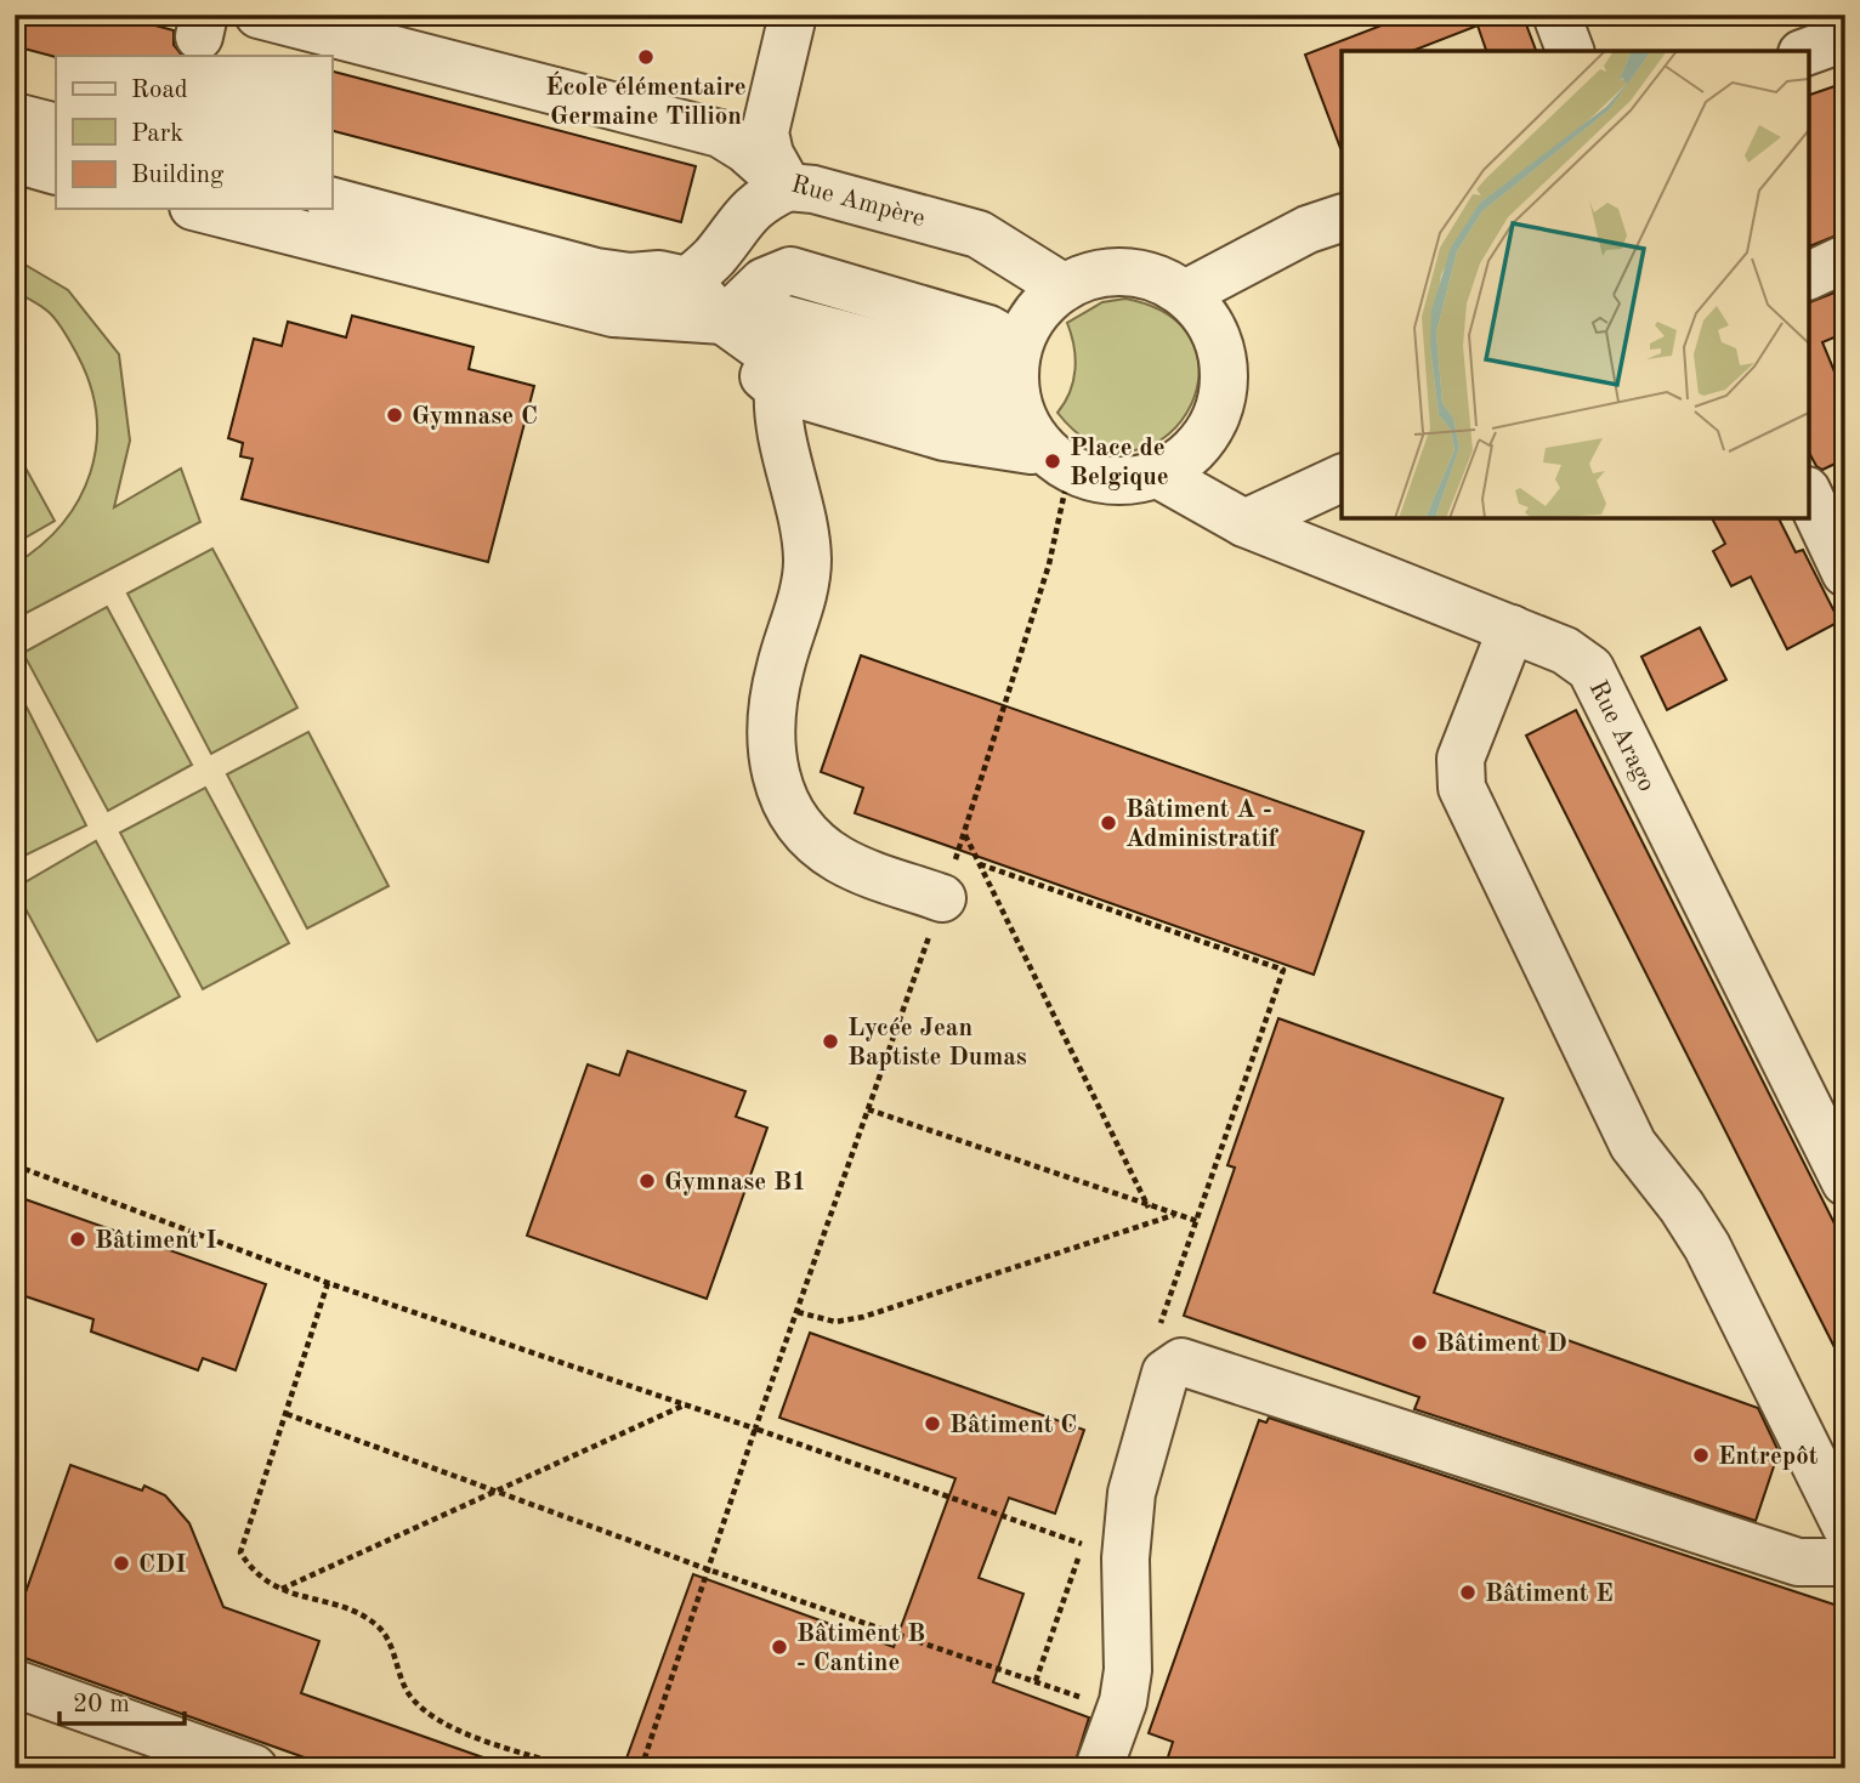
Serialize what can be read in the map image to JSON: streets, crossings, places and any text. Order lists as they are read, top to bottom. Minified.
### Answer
{"streets":{"street":["Rue Ampère","Rue Arago"]},"crossings":[["Rue Ampère","Rue Arago"]],"places":["École élémentaire Germaine Tillion","Gymnase C","Place de Belgique","Bâtiment A - Administratif","Lycée Jean Baptiste Dumas","Gymnase B1","Bâtiment I","Bâtiment D","Bâtiment C","Entrepôt","CDI","Bâtiment E","Bâtiment B - Cantine"],"legend":["Road","Park","Building"],"scale_bar":"20 m"}
